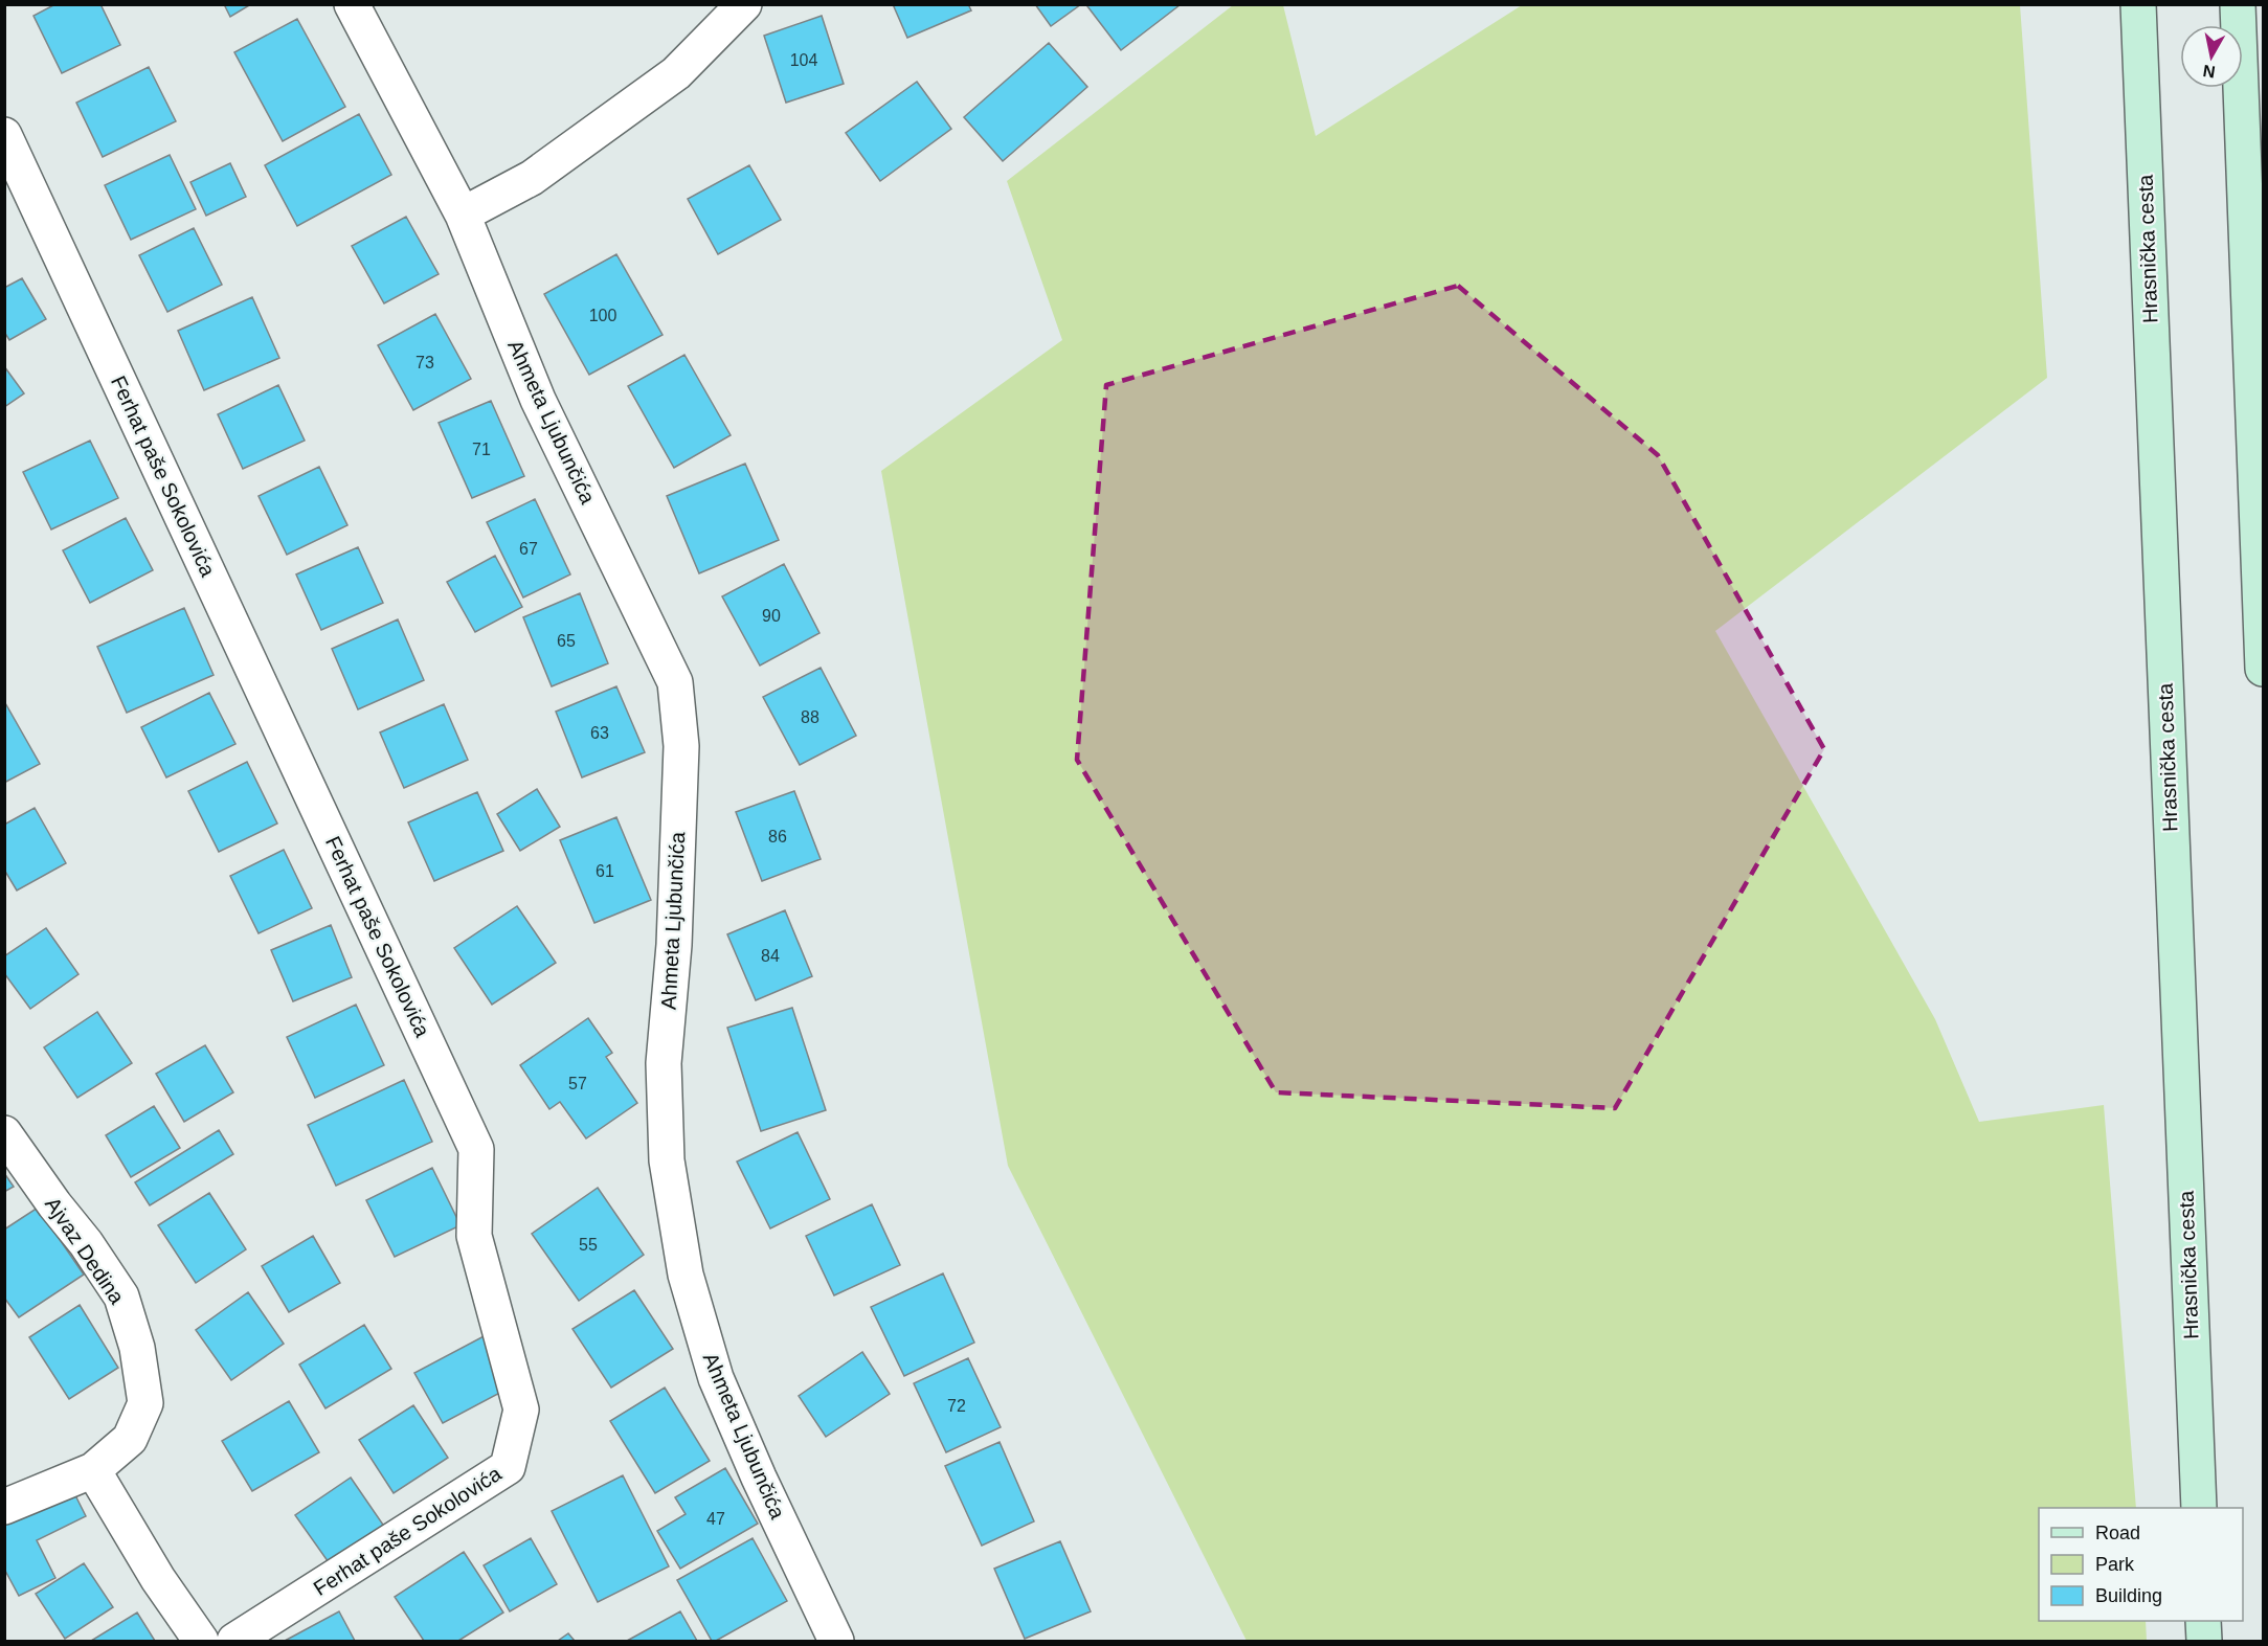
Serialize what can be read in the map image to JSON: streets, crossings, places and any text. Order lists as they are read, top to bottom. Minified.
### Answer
{"streets":{"main road":["Hrasnička cesta"],"street":["Ahmeta Ljubunčića","Ferhat paše Sokolovića","Ajvaz Dedina"]},"house_numbers":["104","100","73","71","67","90","65","88","63","86","61","84","57","55","72","47"],"legend":["Road","Park","Building"],"north":"bottom"}
